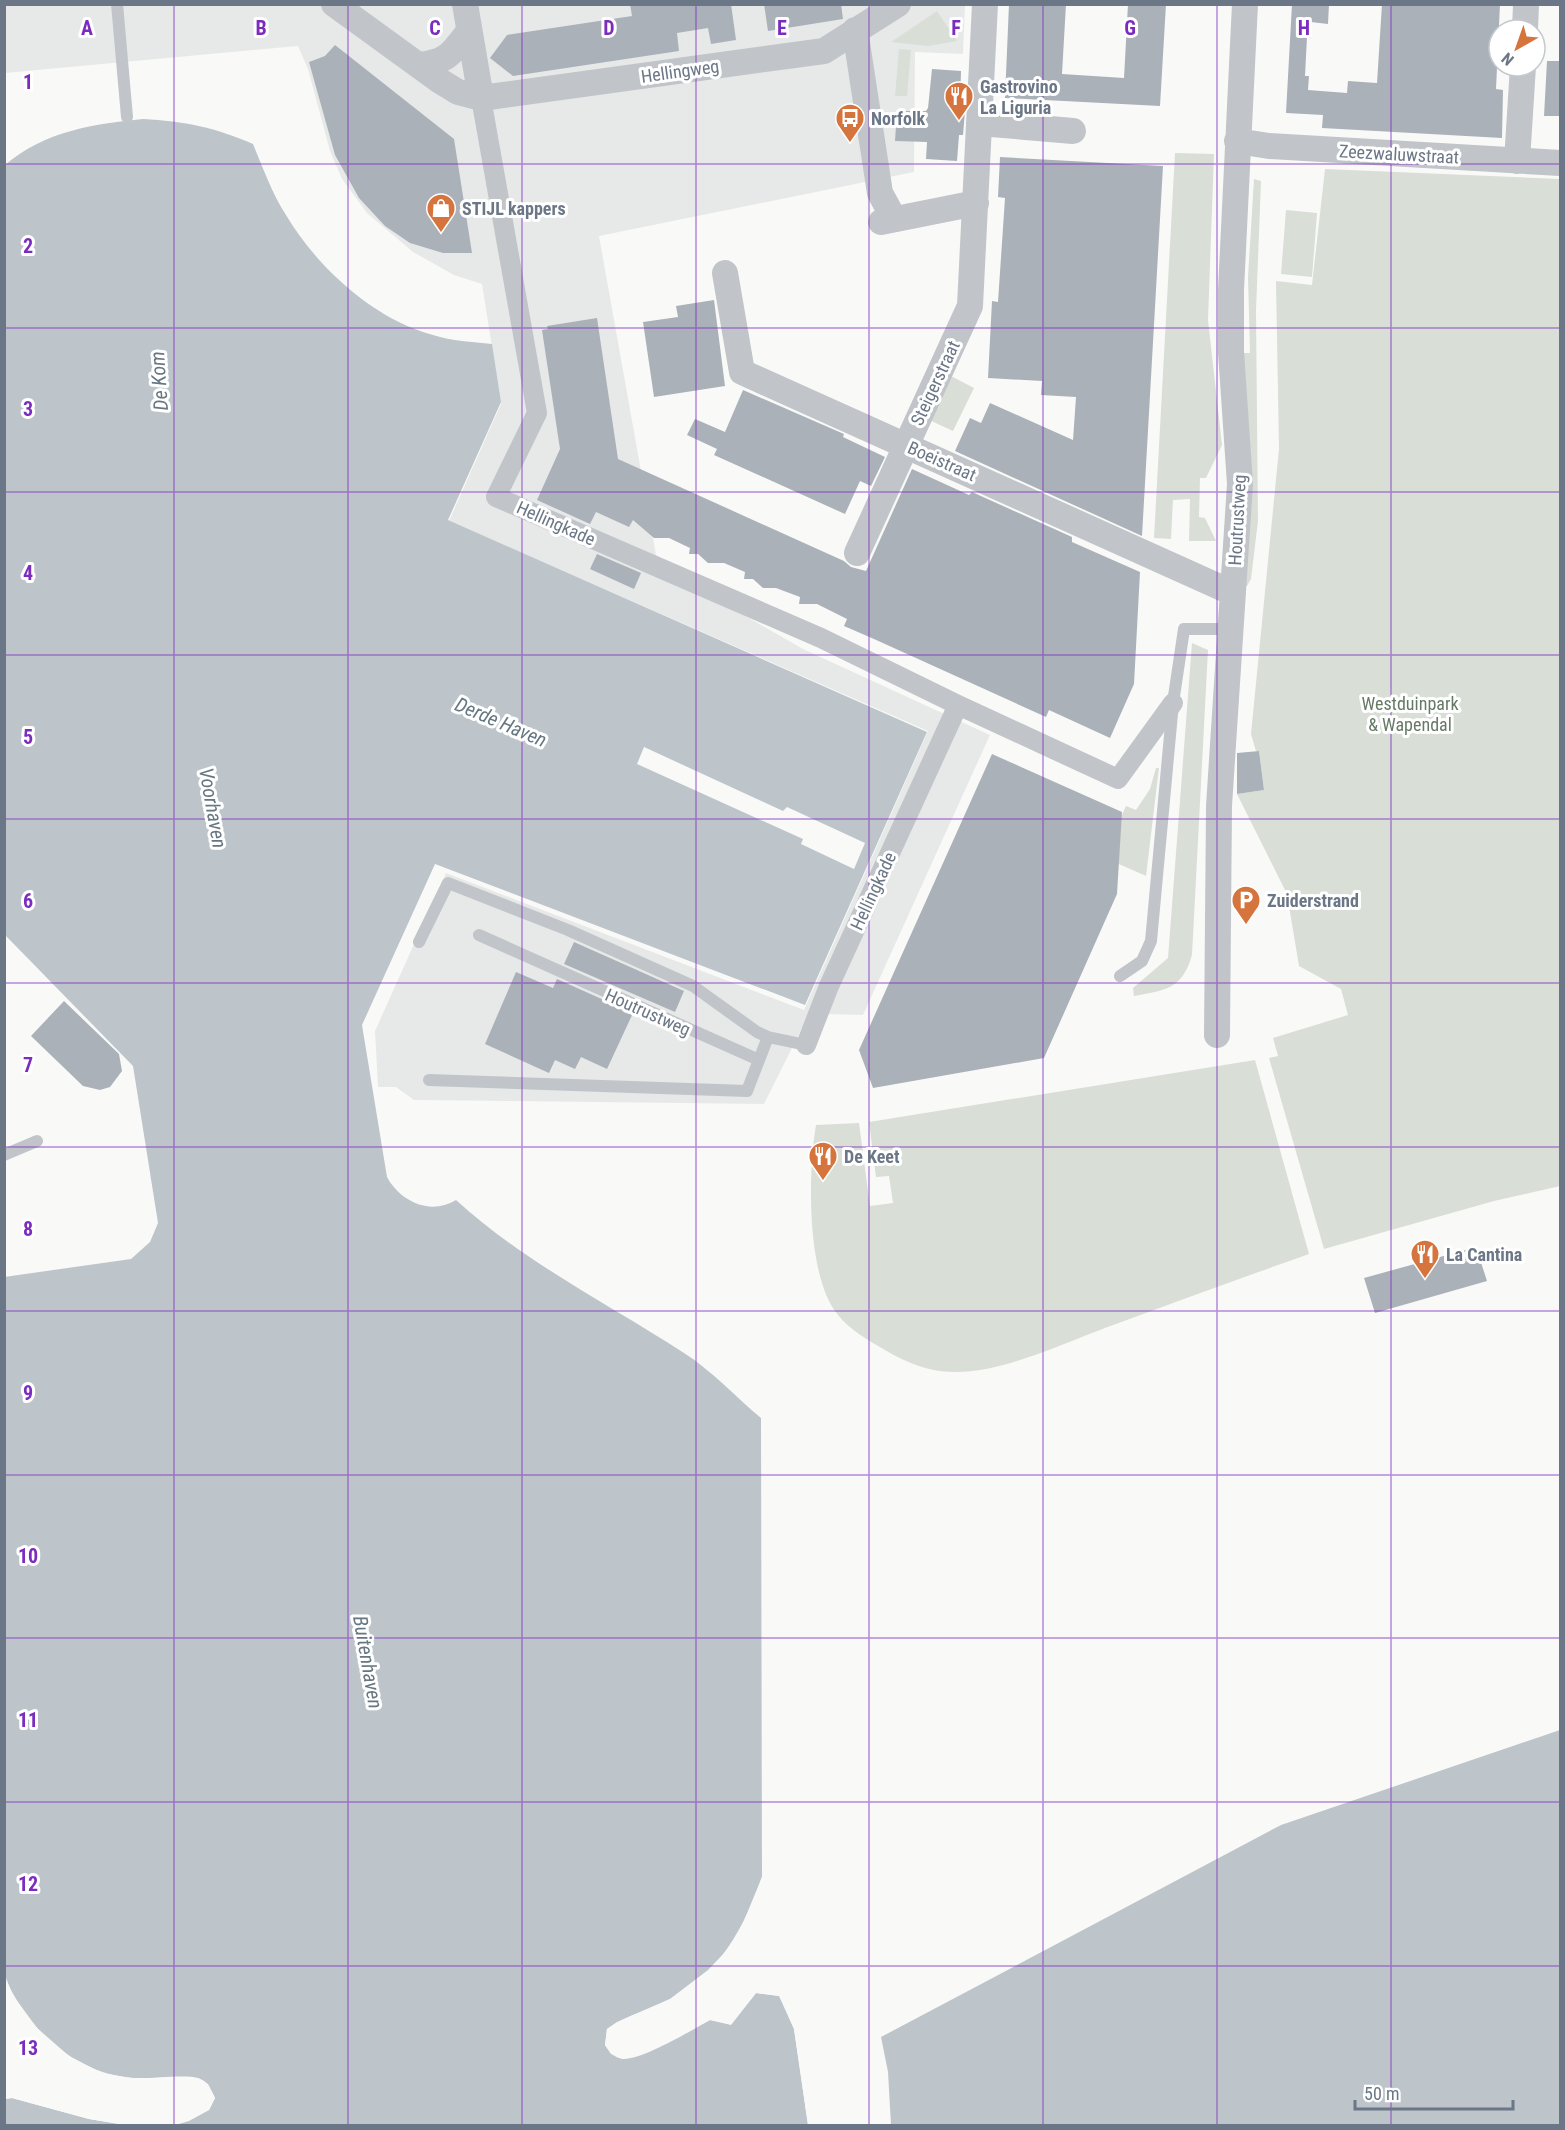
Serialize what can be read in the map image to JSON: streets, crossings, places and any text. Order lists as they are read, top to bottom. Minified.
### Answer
{"streets":{"street":["Hellingweg","Zeezwaluwstraat","Steigerstraat","Boeistraat","Houtrustweg","Hellingkade"]},"crossings":[["Hellingweg","Hellingkade"],["Zeezwaluwstraat","Houtrustweg"],["Steigerstraat","Boeistraat"],["Boeistraat","Houtrustweg"]],"water":["De Kom","Derde Haven","Voorhaven","Buitenhaven"],"parks":["Westduinpark & Wapendal"],"places":{"restaurant":["Gastrovino La Liguria","De Keet","La Cantina"],"bus stop":["Norfolk"],"shop":["STIJL kappers"],"parking":["Zuiderstrand"]},"scale_bar":"50 m","north":"bottom left","grid":{"columns":["A","B","C","D","E","F","G","H"],"rows":["1","2","3","4","5","6","7","8","9","10","11","12","13"]}}
